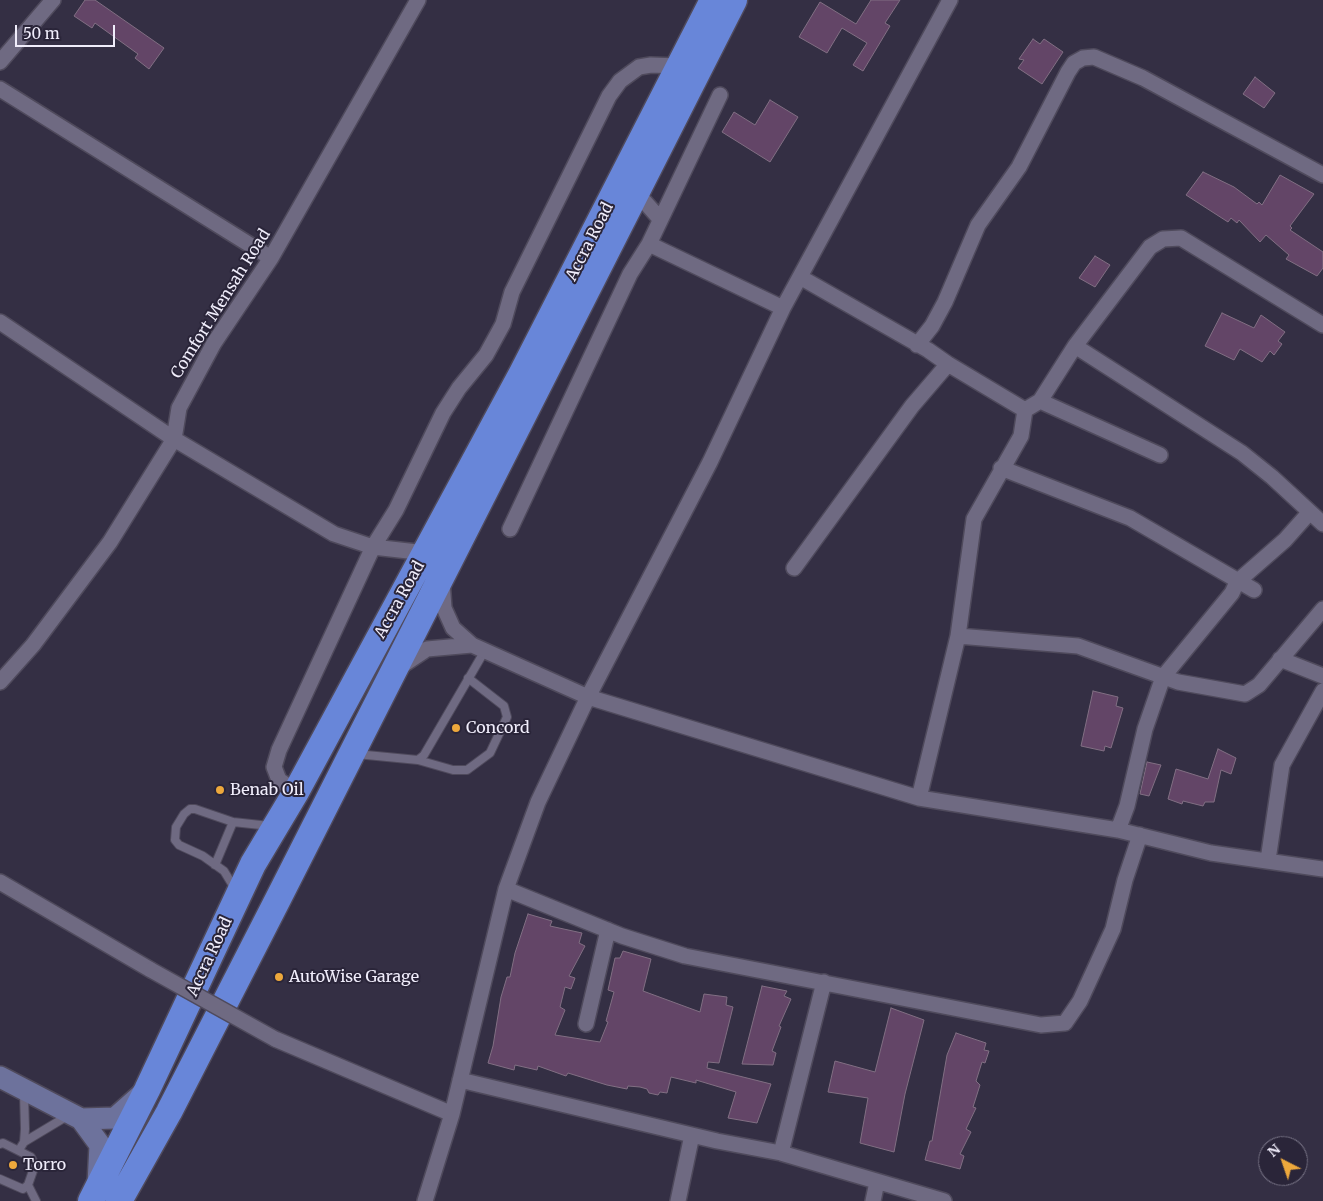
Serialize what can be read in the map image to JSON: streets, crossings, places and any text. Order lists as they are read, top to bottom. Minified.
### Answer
{"streets":{"highway":["Accra Road"],"street":["Comfort Mensah Road"]},"places":["Concord","Benab Oil","AutoWise Garage","Torro"],"scale_bar":"50 m","north":"top left"}
